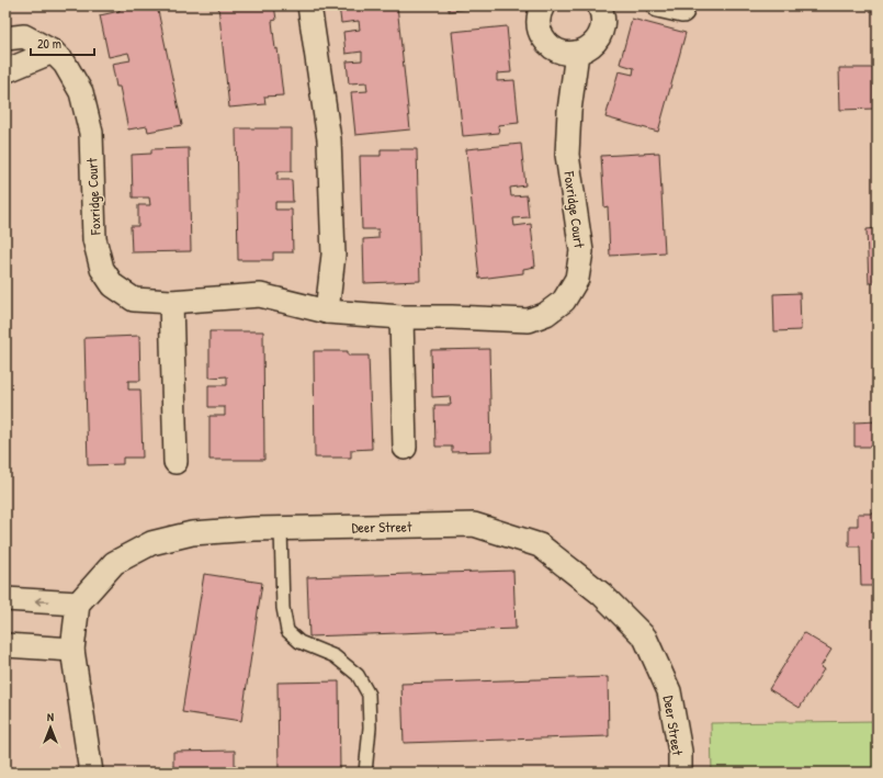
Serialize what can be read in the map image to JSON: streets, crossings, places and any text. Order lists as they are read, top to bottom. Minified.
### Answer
{"streets":{"street":["Foxridge Court","Deer Street"]},"scale_bar":"20 m","north":"top"}
